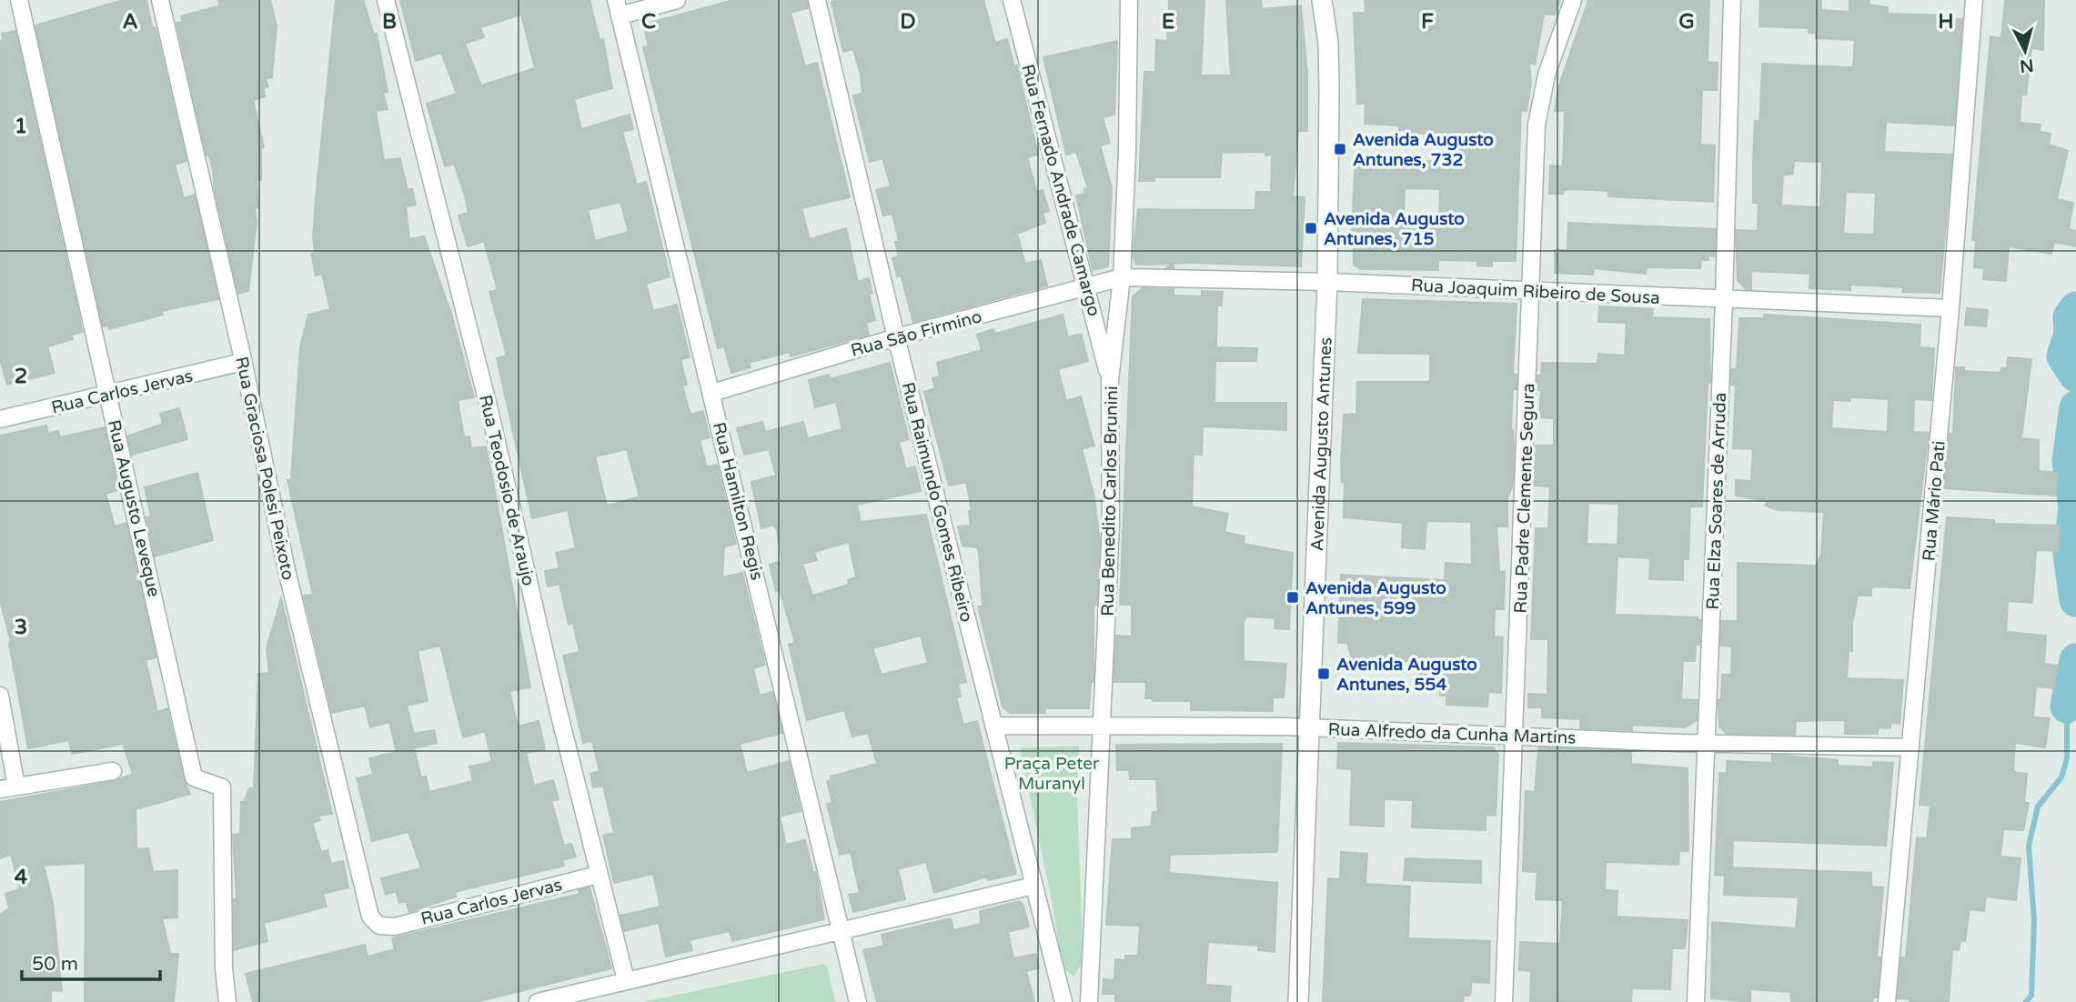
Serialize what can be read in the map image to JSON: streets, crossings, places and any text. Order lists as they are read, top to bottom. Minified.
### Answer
{"streets":{"street":["Rua Fernado Andrade Camargo","Rua Joaquim Ribeiro de Sousa","Rua São Firmino","Rua Carlos Jervas","Avenida Augusto Antunes","Rua Graciosa Polesi Peixoto","Rua Teodosio de Araujo","Rua Padre Clemente Segura","Rua Hamilton Regis","Rua Benedito Carlos Brunini","Rua Elza Soares de Arruda","Rua Mário Pati","Rua Raimundo Gomes Ribeiro","Rua Augusto Leveque","Rua Alfredo da Cunha Martins"]},"crossings":[["Rua Fernado Andrade Camargo","Rua São Firmino"],["Rua Fernado Andrade Camargo","Rua Benedito Carlos Brunini"],["Rua Joaquim Ribeiro de Sousa","Rua São Firmino"],["Rua Joaquim Ribeiro de Sousa","Avenida Augusto Antunes"],["Rua Joaquim Ribeiro de Sousa","Rua Padre Clemente Segura"],["Rua Joaquim Ribeiro de Sousa","Rua Benedito Carlos Brunini"],["Rua Joaquim Ribeiro de Sousa","Rua Elza Soares de Arruda"],["Rua Joaquim Ribeiro de Sousa","Rua Mário Pati"],["Rua São Firmino","Rua Hamilton Regis"],["Rua São Firmino","Rua Benedito Carlos Brunini"],["Rua São Firmino","Rua Raimundo Gomes Ribeiro"],["Rua Carlos Jervas","Rua Graciosa Polesi Peixoto"],["Rua Carlos Jervas","Rua Teodosio de Araujo"],["Rua Carlos Jervas","Rua Augusto Leveque"],["Avenida Augusto Antunes","Rua Alfredo da Cunha Martins"],["Rua Padre Clemente Segura","Rua Alfredo da Cunha Martins"],["Rua Benedito Carlos Brunini","Rua Alfredo da Cunha Martins"],["Rua Elza Soares de Arruda","Rua Alfredo da Cunha Martins"],["Rua Mário Pati","Rua Alfredo da Cunha Martins"],["Rua Raimundo Gomes Ribeiro","Rua Alfredo da Cunha Martins"]],"parks":["Praça Peter Muranyl"],"places":{"transit":["Avenida Augusto Antunes, 732","Avenida Augusto Antunes, 715","Avenida Augusto Antunes, 599","Avenida Augusto Antunes, 554"]},"scale_bar":"50 m","north":"bottom","grid":{"columns":["A","B","C","D","E","F","G","H"],"rows":["1","2","3","4"]}}
